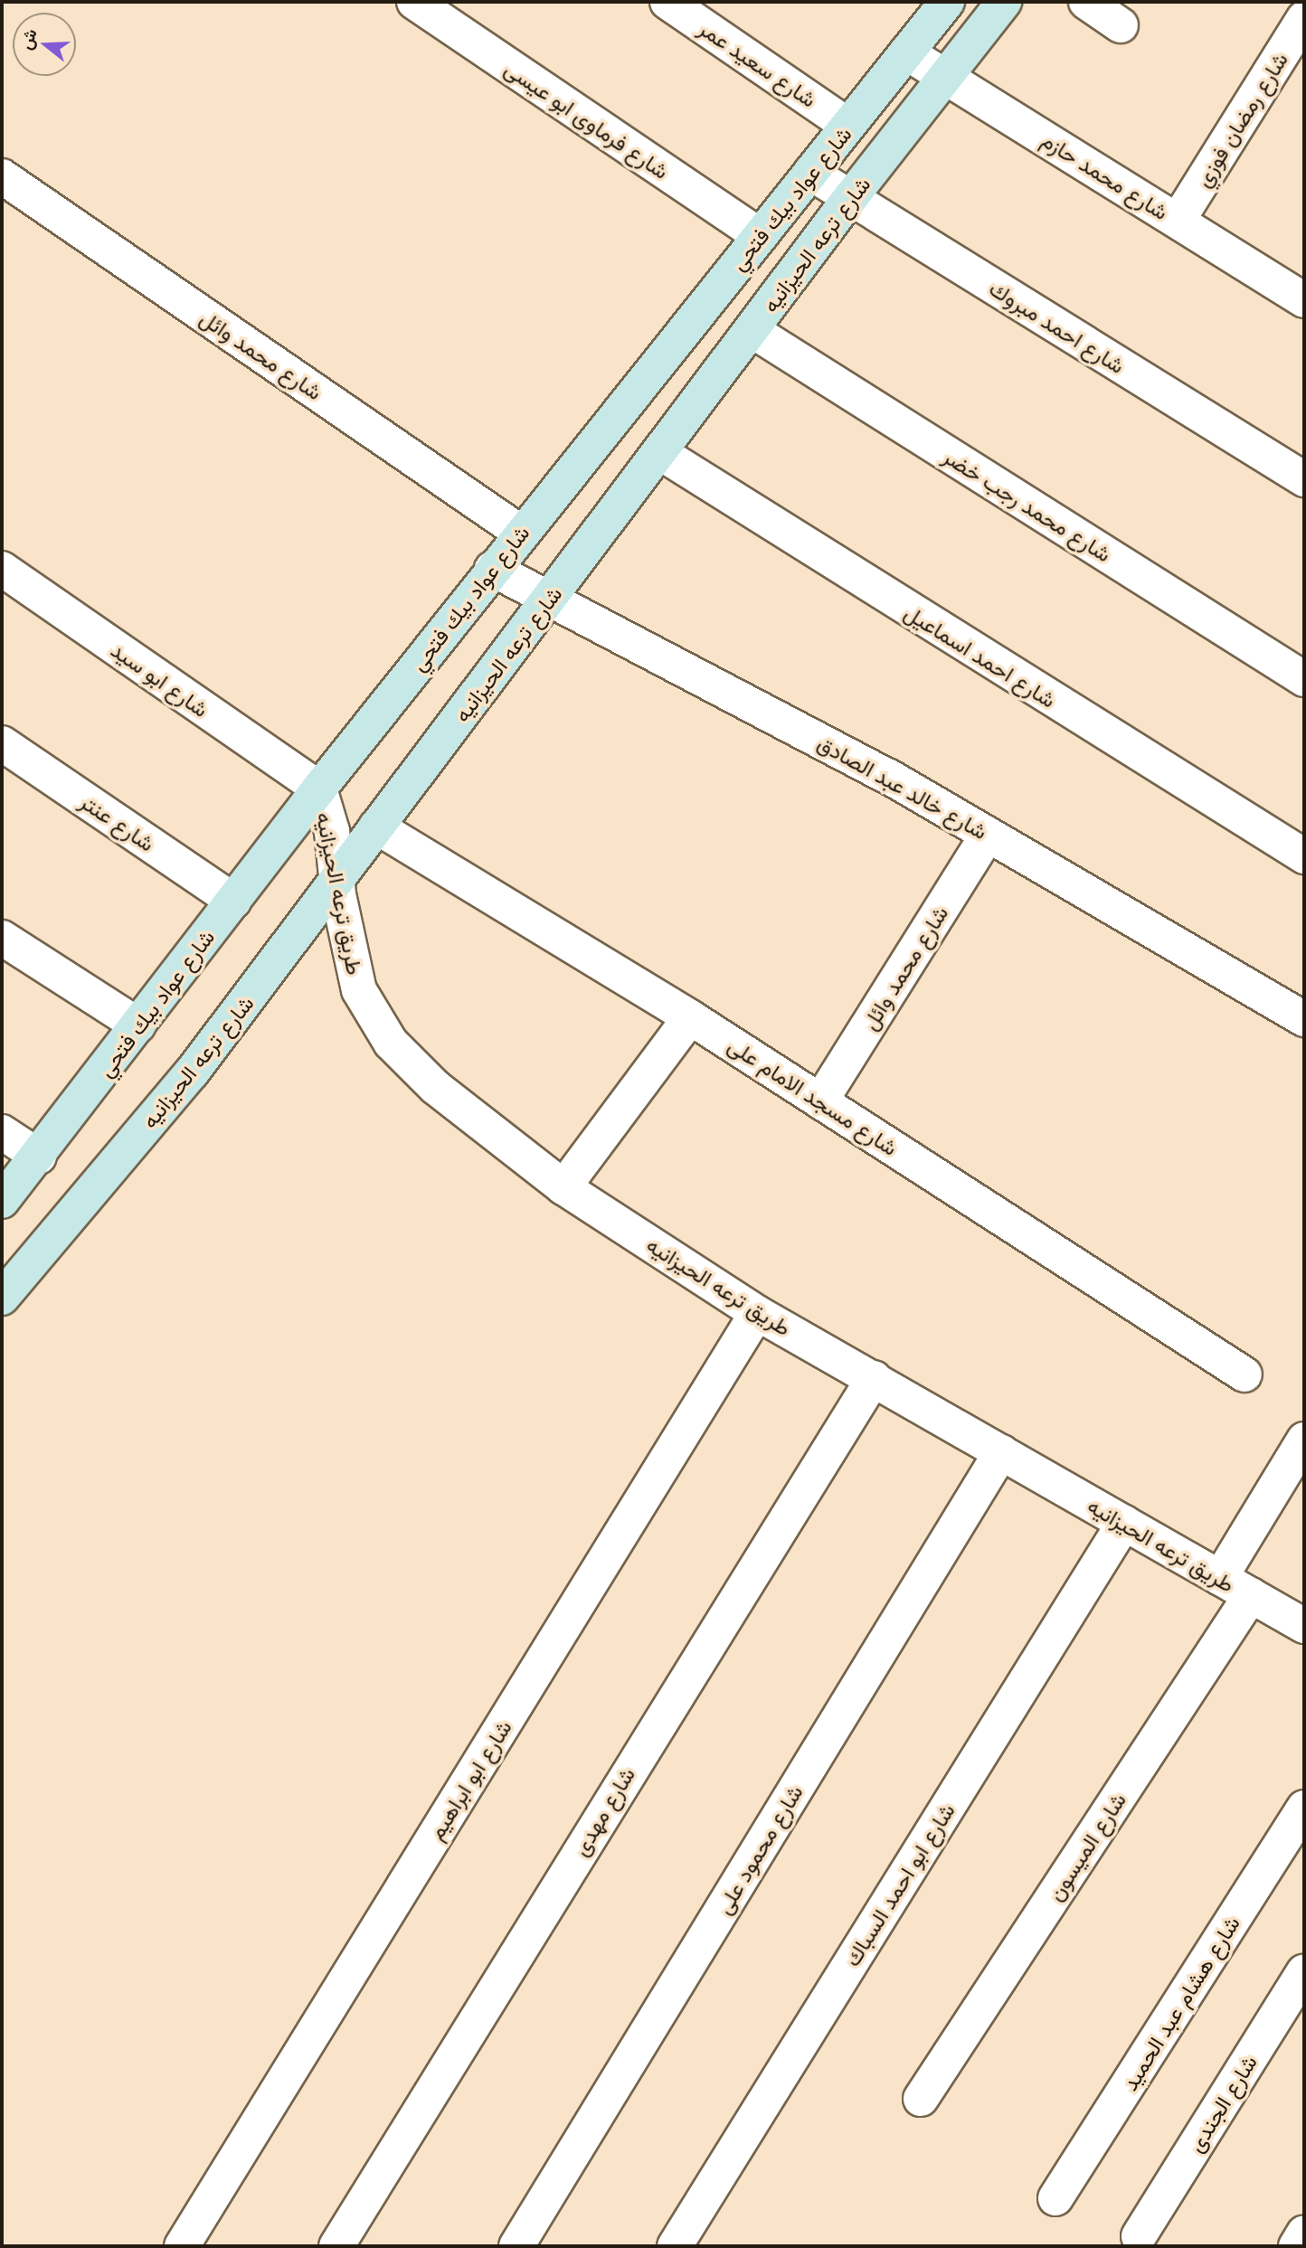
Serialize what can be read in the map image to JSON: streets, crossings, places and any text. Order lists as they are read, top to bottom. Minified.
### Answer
{"streets":{"street":["شارع سعيد عمر","شارع فرماوى ابو عيسى","شارع رمضان فوزي","شارع محمد حازم","شارع عواد بيك فتحي","شارع ترعه الحيزانيه","شارع احمد مبروك","شارع محمد وائل","شارع محمد رجب خضر","شارع احمد اسماعيل","شارع ابو سيد","شارع خالد عبد الصادق","شارع عنتر","طريق ترعه الحيزانيه","شارع مسجد الامام على","شارع ابو ابراهيم","شارع مهدى","شارع الميسون","شارع محمود على","شارع ابو احمد السباك","شارع هشام عبد الحميد","شارع الجندى"]},"crossings":[["شارع سعيد عمر","شارع عواد بيك فتحي"],["شارع فرماوى ابو عيسى","شارع عواد بيك فتحي"],["شارع رمضان فوزي","شارع محمد حازم"],["شارع محمد حازم","شارع عواد بيك فتحي"],["شارع محمد حازم","شارع ترعه الحيزانيه"],["شارع عواد بيك فتحي","شارع احمد مبروك"],["شارع عواد بيك فتحي","شارع محمد وائل"],["شارع عواد بيك فتحي","شارع ابو سيد"],["شارع عواد بيك فتحي","شارع خالد عبد الصادق"],["شارع عواد بيك فتحي","شارع عنتر"],["شارع عواد بيك فتحي","طريق ترعه الحيزانيه"],["شارع ترعه الحيزانيه","شارع احمد مبروك"],["شارع ترعه الحيزانيه","شارع محمد رجب خضر"],["شارع ترعه الحيزانيه","شارع احمد اسماعيل"],["شارع ترعه الحيزانيه","شارع خالد عبد الصادق"],["شارع ترعه الحيزانيه","طريق ترعه الحيزانيه"],["شارع ترعه الحيزانيه","شارع مسجد الامام على"],["شارع محمد وائل","شارع خالد عبد الصادق"],["شارع محمد وائل","شارع مسجد الامام على"],["شارع ابو سيد","طريق ترعه الحيزانيه"],["طريق ترعه الحيزانيه","شارع ابو ابراهيم"],["طريق ترعه الحيزانيه","شارع مهدى"],["طريق ترعه الحيزانيه","شارع الميسون"],["طريق ترعه الحيزانيه","شارع محمود على"],["طريق ترعه الحيزانيه","شارع ابو احمد السباك"]],"north":"left"}
